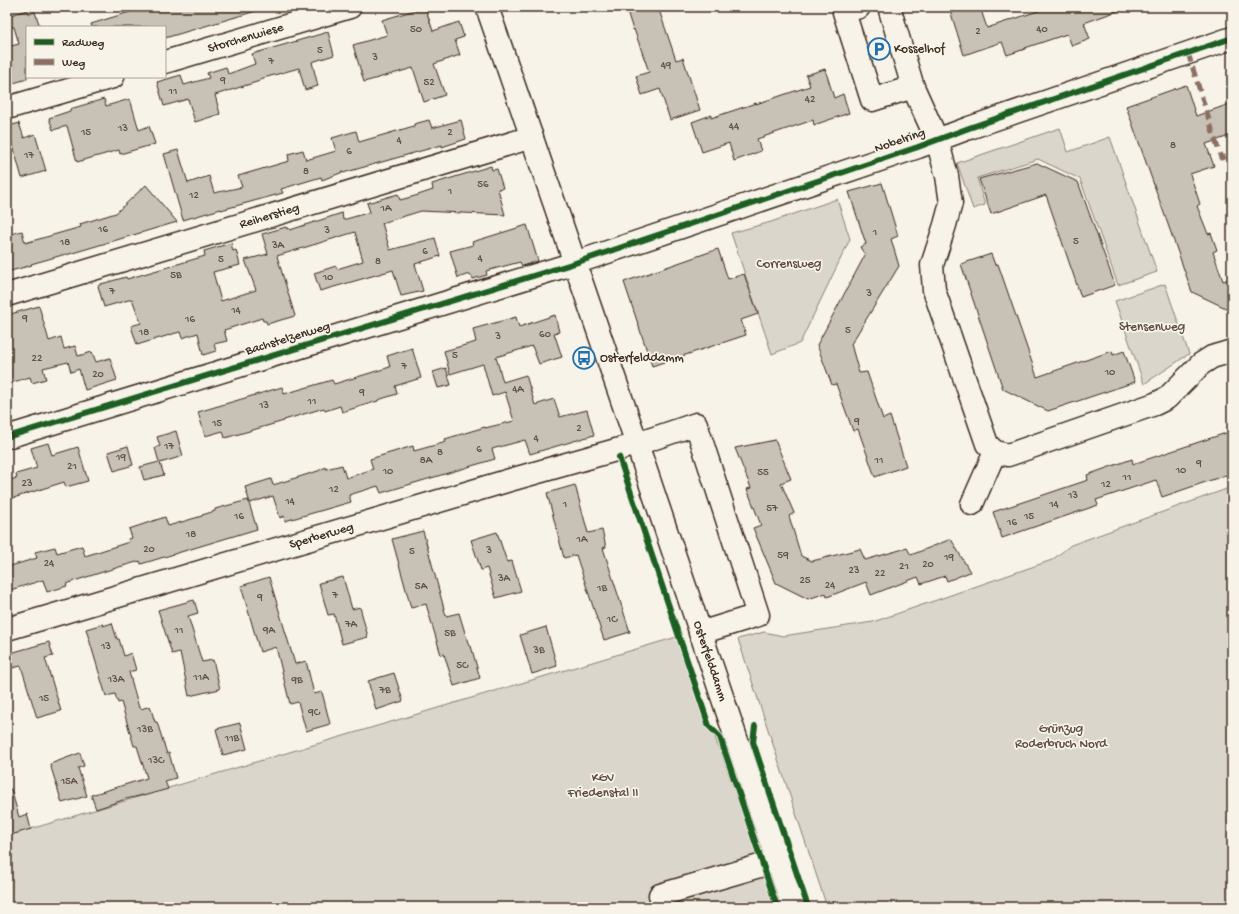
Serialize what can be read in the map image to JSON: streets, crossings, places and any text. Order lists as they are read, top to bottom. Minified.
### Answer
{"streets":{"street":["Storchenwiese","Nobelring","Reiherstieg","Bachstelzenweg","Sperberweg","Osterfelddamm"]},"crossings":[["Nobelring","Bachstelzenweg"],["Nobelring","Osterfelddamm"],["Reiherstieg","Osterfelddamm"],["Bachstelzenweg","Osterfelddamm"],["Sperberweg","Osterfelddamm"]],"parks":["Corrensweg","Stensenweg","Grünzug Roderbruch Nord","KGV Friedenstal II"],"places":{"parking":["Kosselhof"],"bus stop":["Osterfelddamm"]},"house_numbers":["50","40","2","5","3","7","49","9","52","11","42","44","13","15","2","4","8","6","17","8","56","1","12","1A","16","3","1","5","18","3A","6","4","5","8","5B","10","7","3","14","9","16","5","18","60","3","5","22","7","10","20","4A","9","11","13","9","15","2","4","17","6","8","19","8A","11","9","21","10","10","55","11","23","12","12","13","14","1","14","57","16","15","16","18","1A","20","3","5","59","19","24","20","21","23","22","3A","25","24","5A","1B","7","9","1C","7A","11","9A","5B","13","3B","5C","11A","13A","9B","7B","15","9C","13B","11B","13C","15A"],"legend":["Radweg","Weg"]}
